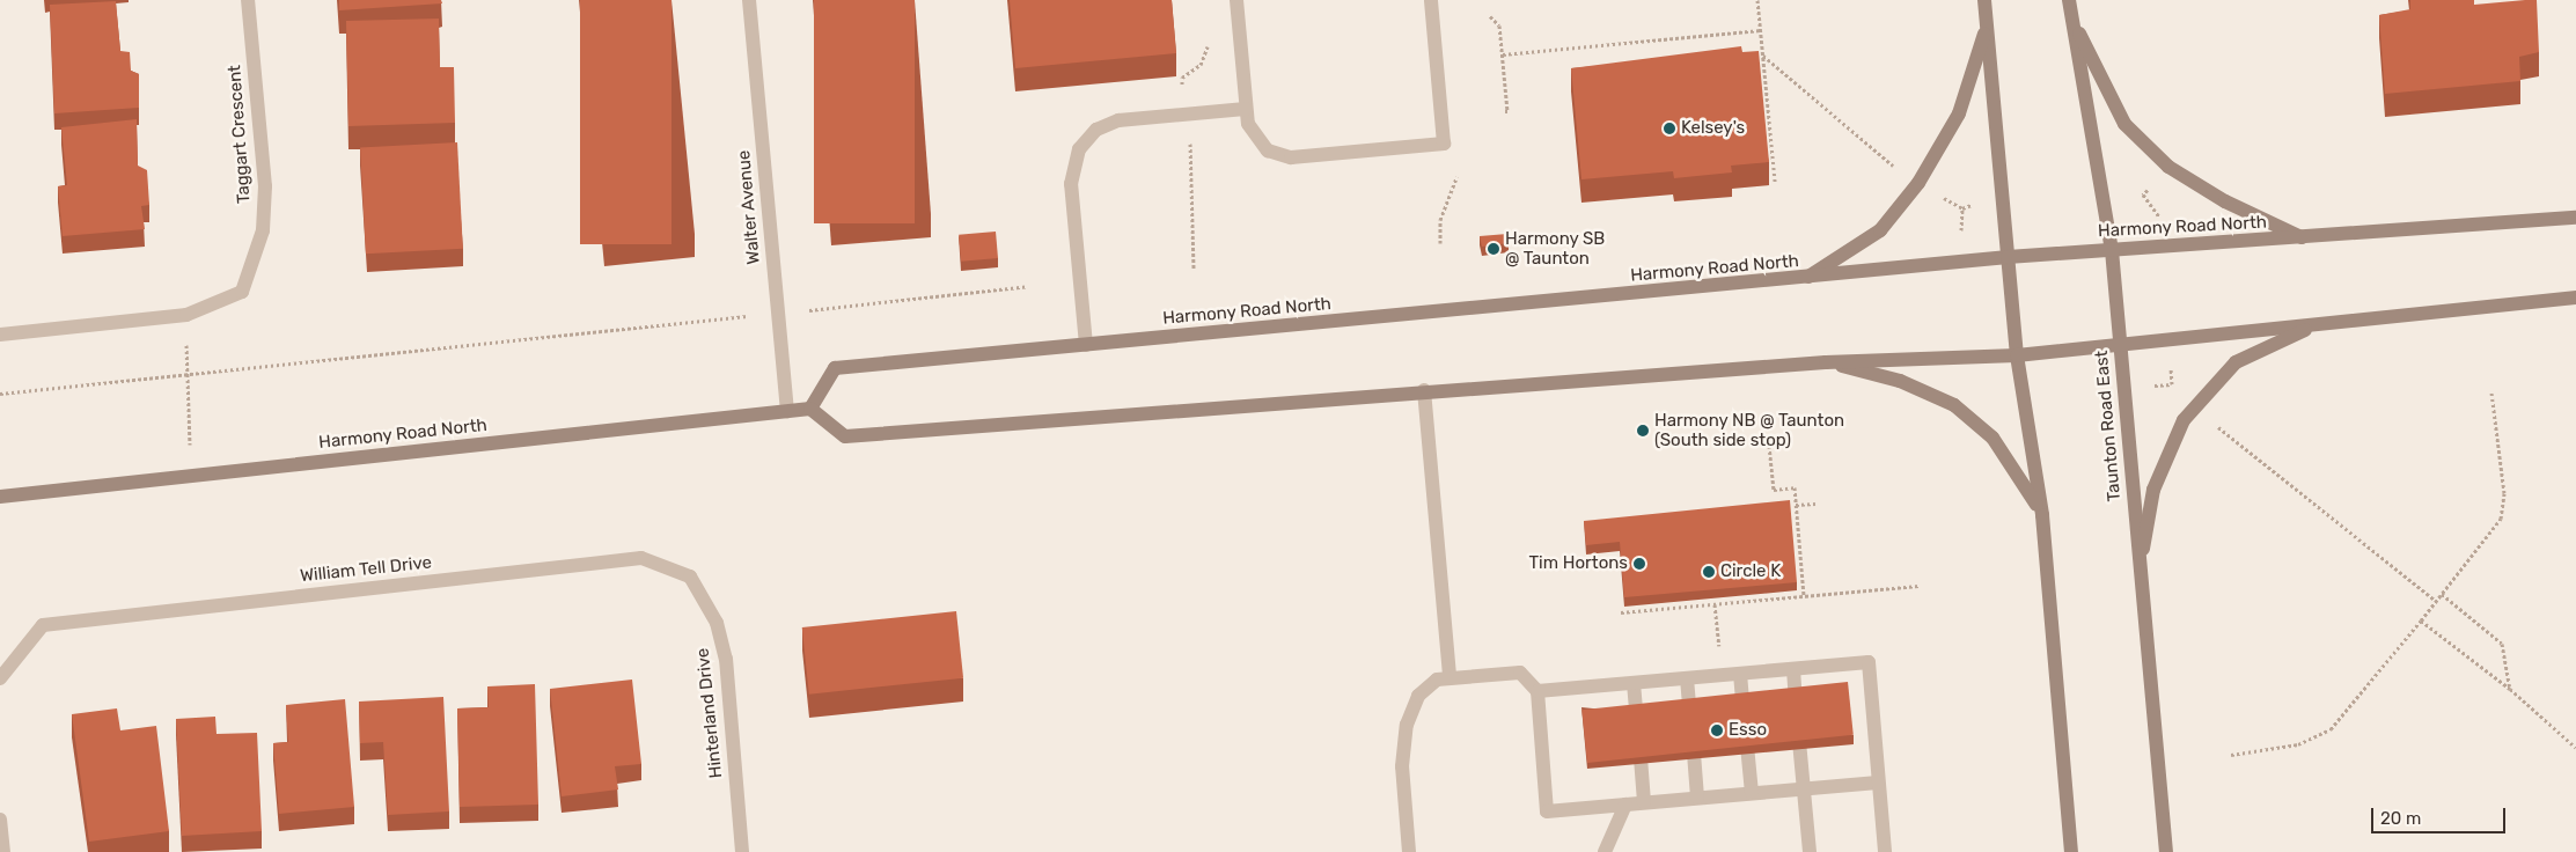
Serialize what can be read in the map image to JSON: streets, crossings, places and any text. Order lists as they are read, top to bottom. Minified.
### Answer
{"streets":{"main road":["Harmony Road North","Taunton Road East"],"street":["Taggart Crescent","Walter Avenue","William Tell Drive","Hinterland Drive"]},"crossings":[["Walter Avenue","Harmony Road North"],["Harmony Road North","Taunton Road East"],["William Tell Drive","Hinterland Drive"]],"places":["Kelsey's","Harmony SB @ Taunton","Harmony NB @ Taunton (South side stop)","Tim Hortons","Circle K","Esso"],"scale_bar":"20 m"}
